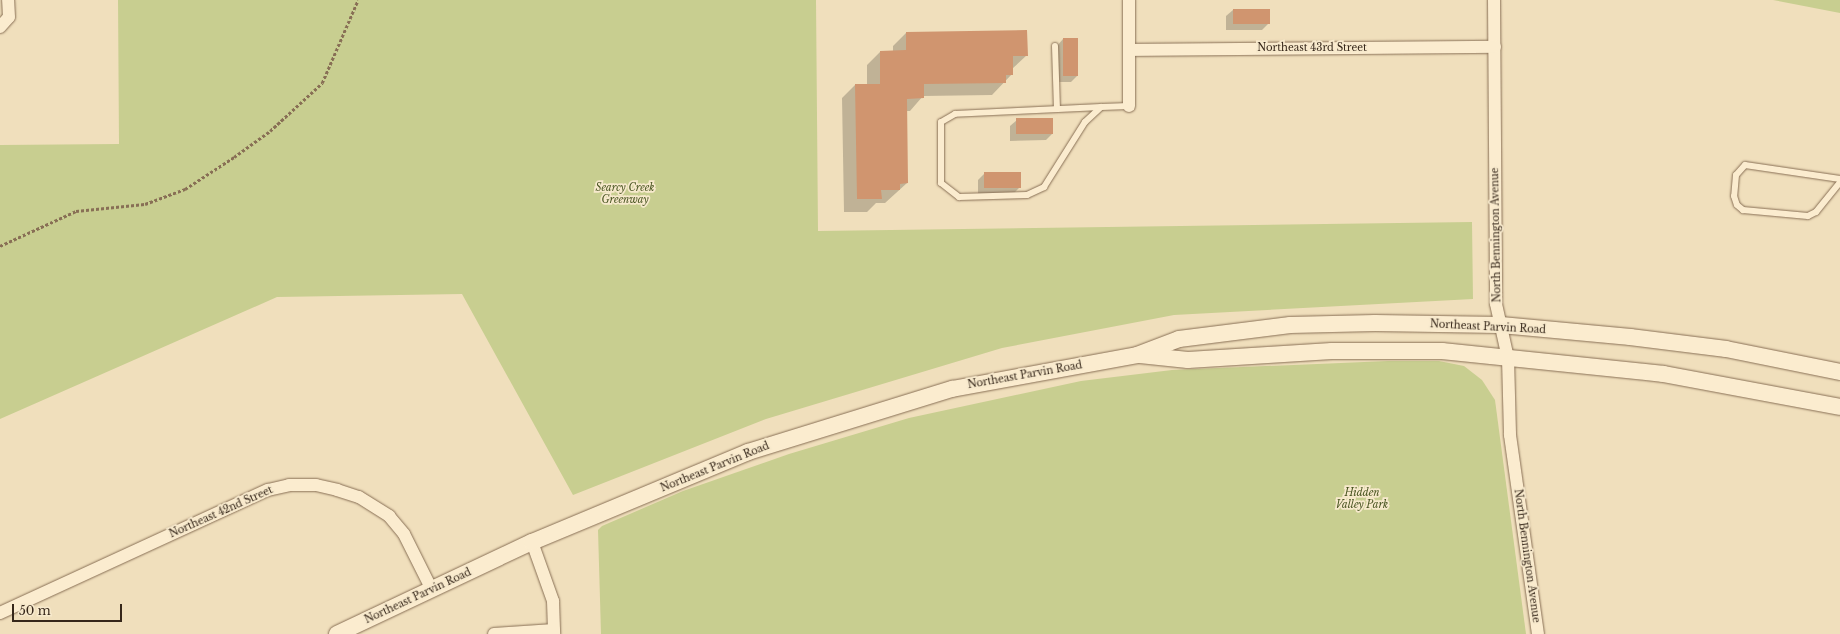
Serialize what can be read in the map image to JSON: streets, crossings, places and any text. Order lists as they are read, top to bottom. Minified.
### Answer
{"streets":{"main road":["Northeast Parvin Road"],"street":["Northeast 43rd Street","North Bennington Avenue","Northeast 42nd Street"]},"crossings":[["Northeast 43rd Street","North Bennington Avenue"],["North Bennington Avenue","Northeast Parvin Road"],["Northeast Parvin Road","Northeast 42nd Street"]],"parks":["Searcy Creek Greenway","Hidden Valley Park"],"scale_bar":"50 m"}
